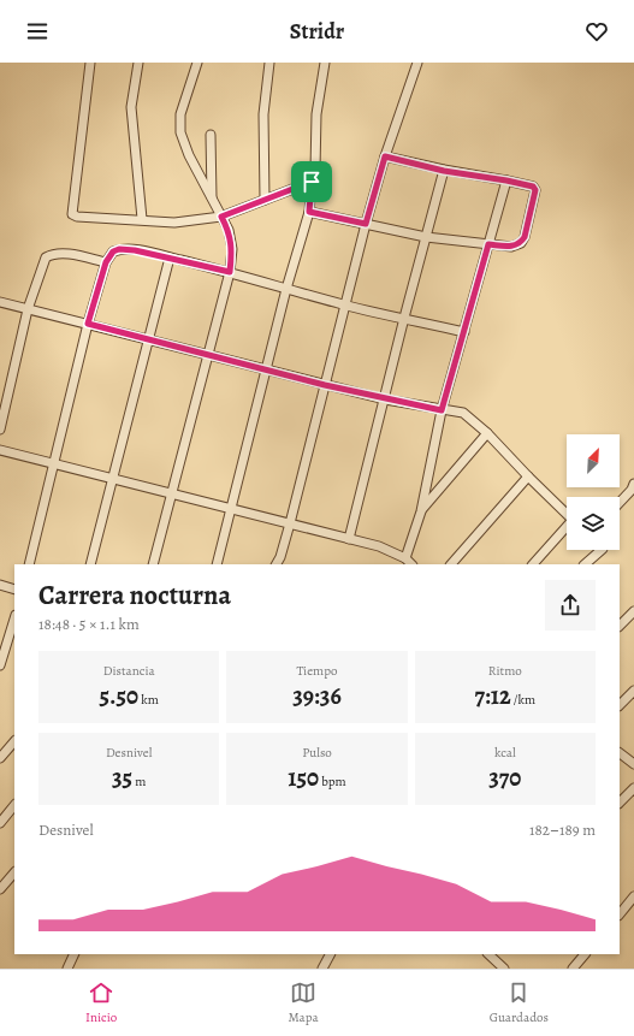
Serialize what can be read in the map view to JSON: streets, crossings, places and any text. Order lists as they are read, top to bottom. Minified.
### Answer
{"north":"top right","page":{"header":"Stridr","heading":["Carrera nocturna","18:48 · 5 × 1.1 km"],"stats":[["Distancia","5.50 km"],["Tiempo","39:36"],["Ritmo","7:12 /km"],["Desnivel","35 m"],["Pulso","150 bpm"],["kcal","370"]],"chart":["Desnivel","182–189 m"],"tabs":["Inicio","Mapa","Guardados"]}}
